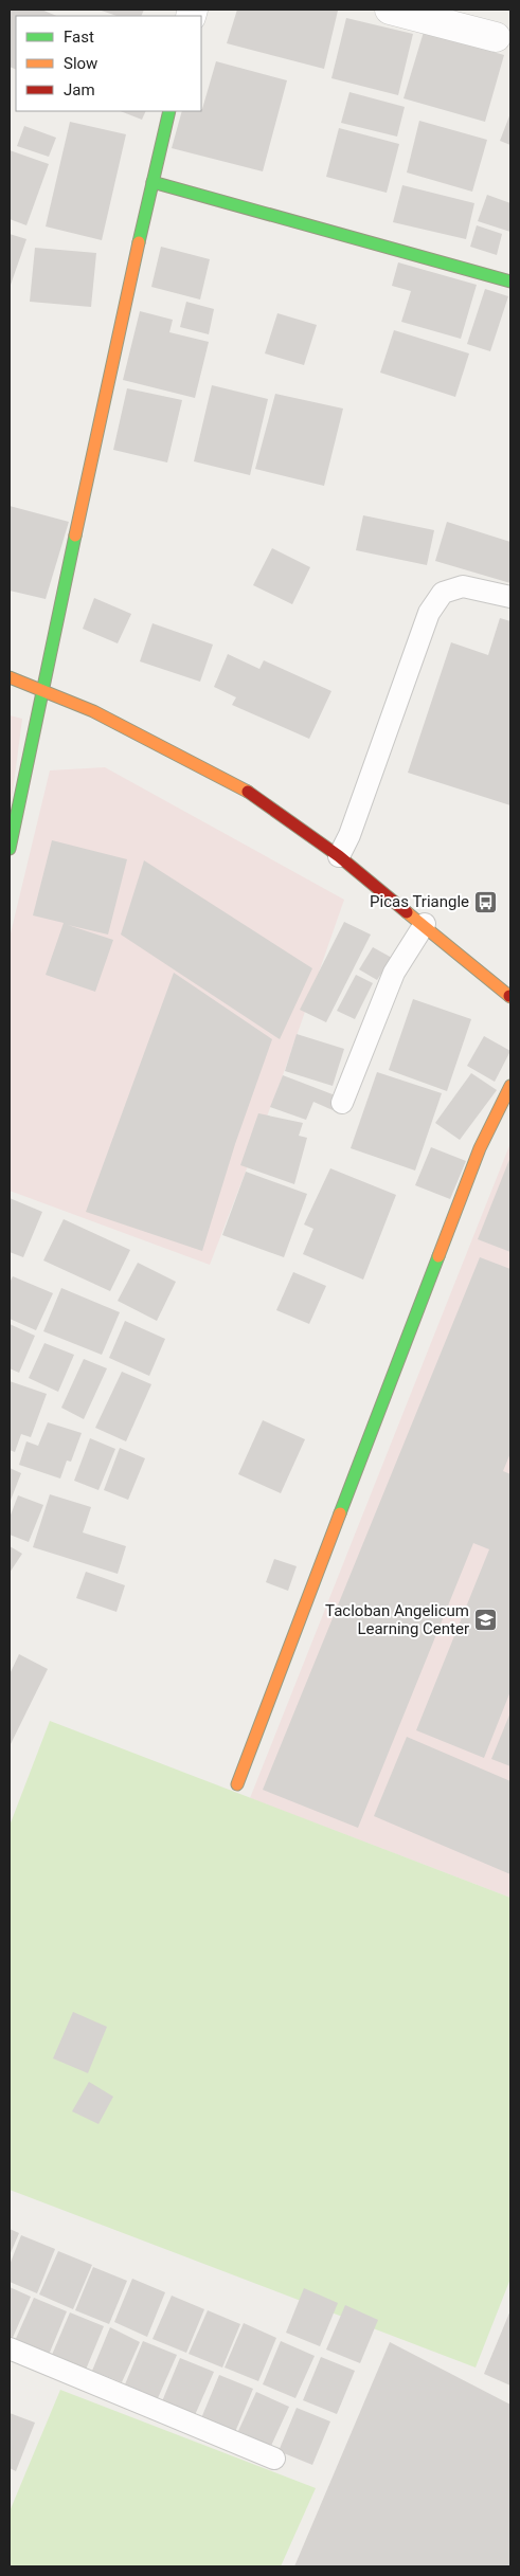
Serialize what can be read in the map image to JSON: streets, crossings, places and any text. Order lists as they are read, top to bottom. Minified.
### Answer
{"places":{"bus stop":["Picas Triangle"],"school or university":["Tacloban Angelicum Learning Center"]},"legend":["Fast","Slow","Jam"]}
